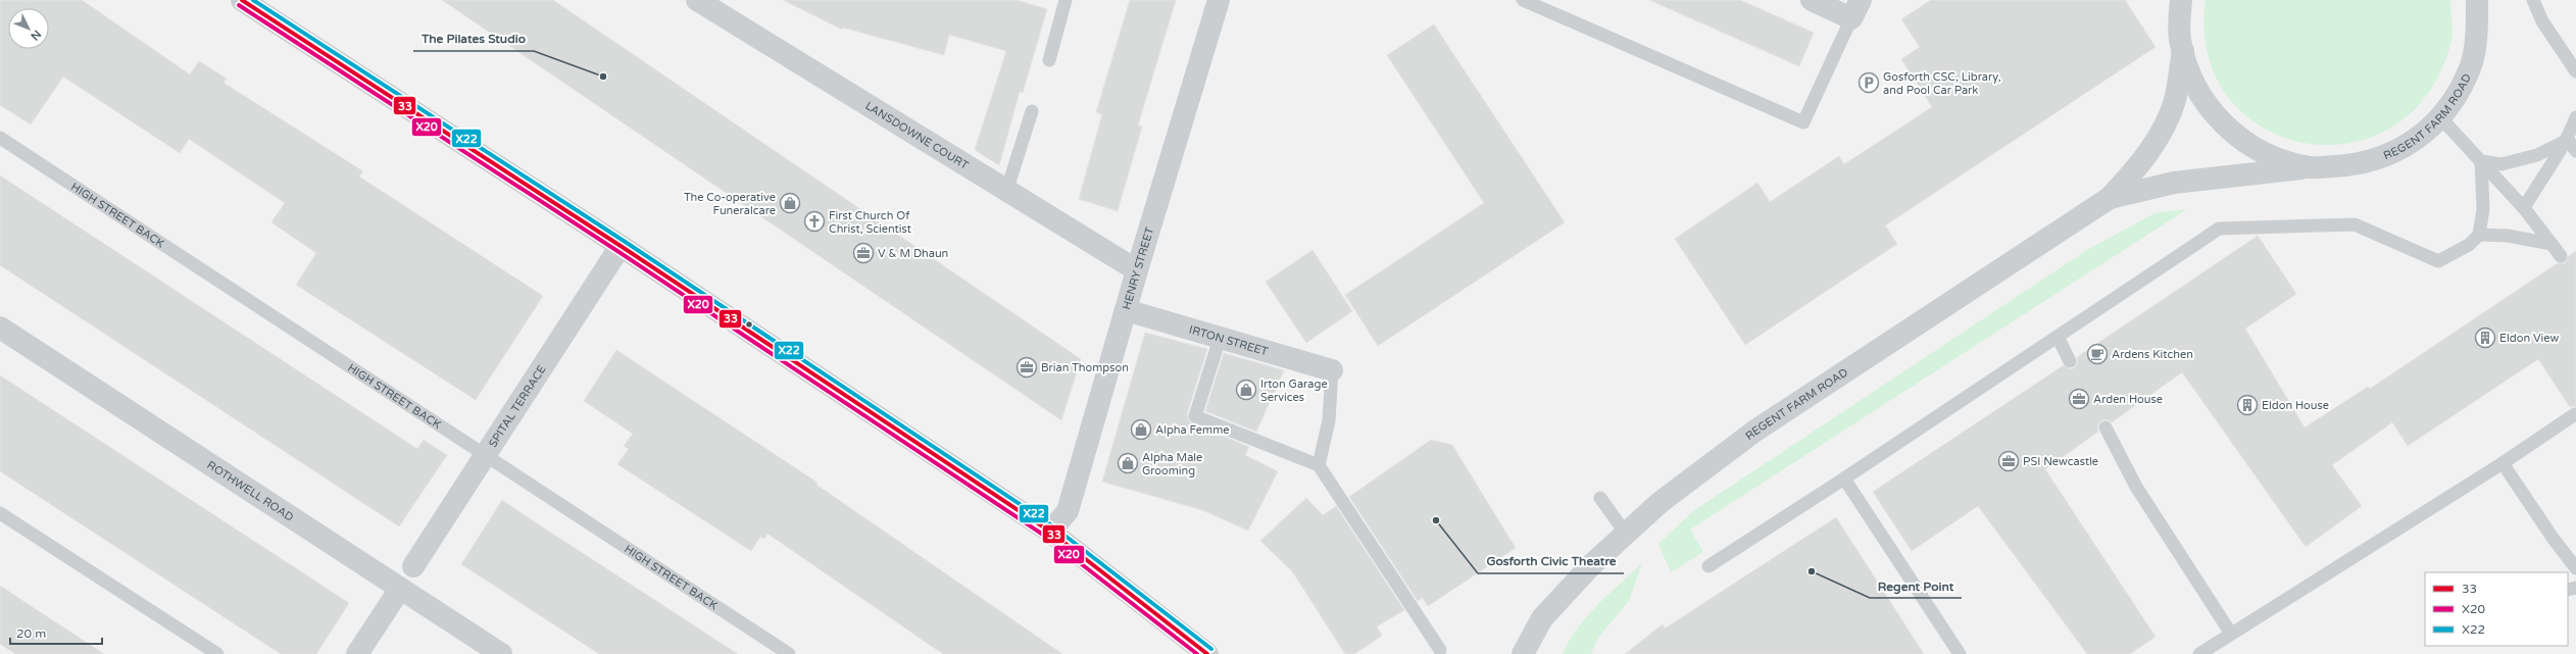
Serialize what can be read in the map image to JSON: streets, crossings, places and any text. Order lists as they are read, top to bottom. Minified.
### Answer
{"streets":{"street":["REGENT FARM ROAD","LANSDOWNE COURT","HENRY STREET","IRTON STREET","SPITAL TERRACE","ROTHWELL ROAD"],"lane":["HIGH STREET BACK"]},"crossings":[["LANSDOWNE COURT","HENRY STREET"],["HIGH STREET BACK","SPITAL TERRACE"],["HENRY STREET","IRTON STREET"]],"places":{"other":["The Pilates Studio","Gosforth Civic Theatre","Regent Point"],"parking":["Gosforth CSC, Library, and Pool Car Park"],"shop":["The Co-operative Funeralcare","Irton Garage Services","Alpha Femme","Alpha Male Grooming"],"church":["First Church Of Christ, Scientist"],"office":["V & M Dhaun","Brian Thompson","Arden House","PSI Newcastle"],"building":["Eldon View","Eldon House"],"cafe":["Ardens Kitchen"]},"lines":["transit line 33","transit line X22","transit line X20"],"legend":["33","X20","X22"],"scale_bar":"20 m","north":"bottom right"}
